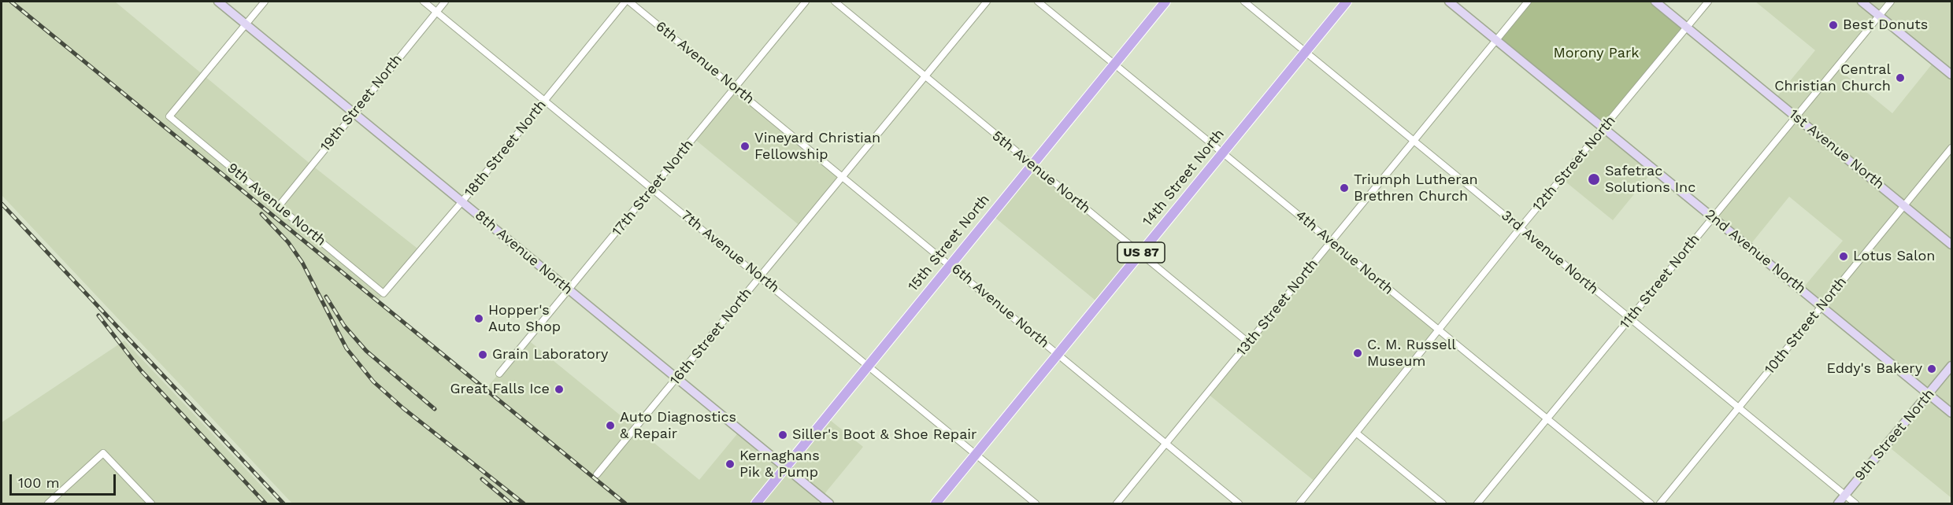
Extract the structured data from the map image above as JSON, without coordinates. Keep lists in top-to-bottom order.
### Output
{
  "streets": {
    "main road": [
      "1st Avenue North",
      "14th Street North",
      "15th Street North",
      "2nd Avenue North",
      "8th Avenue North",
      "US 87",
      "9th Street North"
    ],
    "street": [
      "6th Avenue North",
      "19th Street North",
      "18th Street North",
      "12th Street North",
      "5th Avenue North",
      "17th Street North",
      "9th Avenue North",
      "7th Avenue North",
      "4th Avenue North",
      "3rd Avenue North",
      "11th Street North",
      "13th Street North",
      "10th Street North",
      "16th Street North"
    ]
  },
  "crossings": [
    ["6th Avenue North", "18th Street North"],
    ["6th Avenue North", "14th Street North"],
    ["6th Avenue North", "17th Street North"],
    ["6th Avenue North", "15th Street North"],
    ["6th Avenue North", "13th Street North"],
    ["6th Avenue North", "16th Street North"],
    ["19th Street North", "9th Avenue North"],
    ["19th Street North", "7th Avenue North"],
    ["19th Street North", "8th Avenue North"],
    ["18th Street North", "9th Avenue North"],
    ["18th Street North", "7th Avenue North"],
    ["18th Street North", "8th Avenue North"],
    ["1st Avenue North", "12th Street North"],
    ["1st Avenue North", "11th Street North"],
    ["1st Avenue North", "10th Street North"],
    ["12th Street North", "2nd Avenue North"],
    ["12th Street North", "4th Avenue North"],
    ["12th Street North", "3rd Avenue North"],
    ["5th Avenue North", "14th Street North"],
    ["5th Avenue North", "15th Street North"],
    ["5th Avenue North", "13th Street North"],
    ["5th Avenue North", "16th Street North"],
    ["14th Street North", "7th Avenue North"],
    ["14th Street North", "4th Avenue North"],
    ["14th Street North", "3rd Avenue North"],
    ["17th Street North", "7th Avenue North"],
    ["17th Street North", "8th Avenue North"],
    ["9th Avenue North", "8th Avenue North"],
    ["15th Street North", "7th Avenue North"],
    ["15th Street North", "8th Avenue North"],
    ["15th Street North", "4th Avenue North"],
    ["7th Avenue North", "16th Street North"],
    ["2nd Avenue North", "11th Street North"],
    ["2nd Avenue North", "13th Street North"],
    ["2nd Avenue North", "10th Street North"],
    ["2nd Avenue North", "9th Street North"],
    ["8th Avenue North", "16th Street North"],
    ["4th Avenue North", "11th Street North"],
    ["4th Avenue North", "13th Street North"],
    ["3rd Avenue North", "11th Street North"],
    ["3rd Avenue North", "13th Street North"],
    ["3rd Avenue North", "10th Street North"],
    ["3rd Avenue North", "9th Street North"]
  ],
  "parks": ["Morony Park"],
  "places": [
    "Best Donuts",
    "Central Christian Church",
    "Vineyard Christian Fellowship",
    "Safetrac Solutions Inc",
    "Triumph Lutheran Brethren Church",
    "Lotus Salon",
    "Hopper's Auto Shop",
    "C. M. Russell Museum",
    "Grain Laboratory",
    "Eddy's Bakery",
    "Great Falls Ice",
    "Auto Diagnostics & Repair",
    "Siller's Boot & Shoe Repair",
    "Kernaghans Pik & Pump"
  ],
  "scale_bar": "100 m"
}
